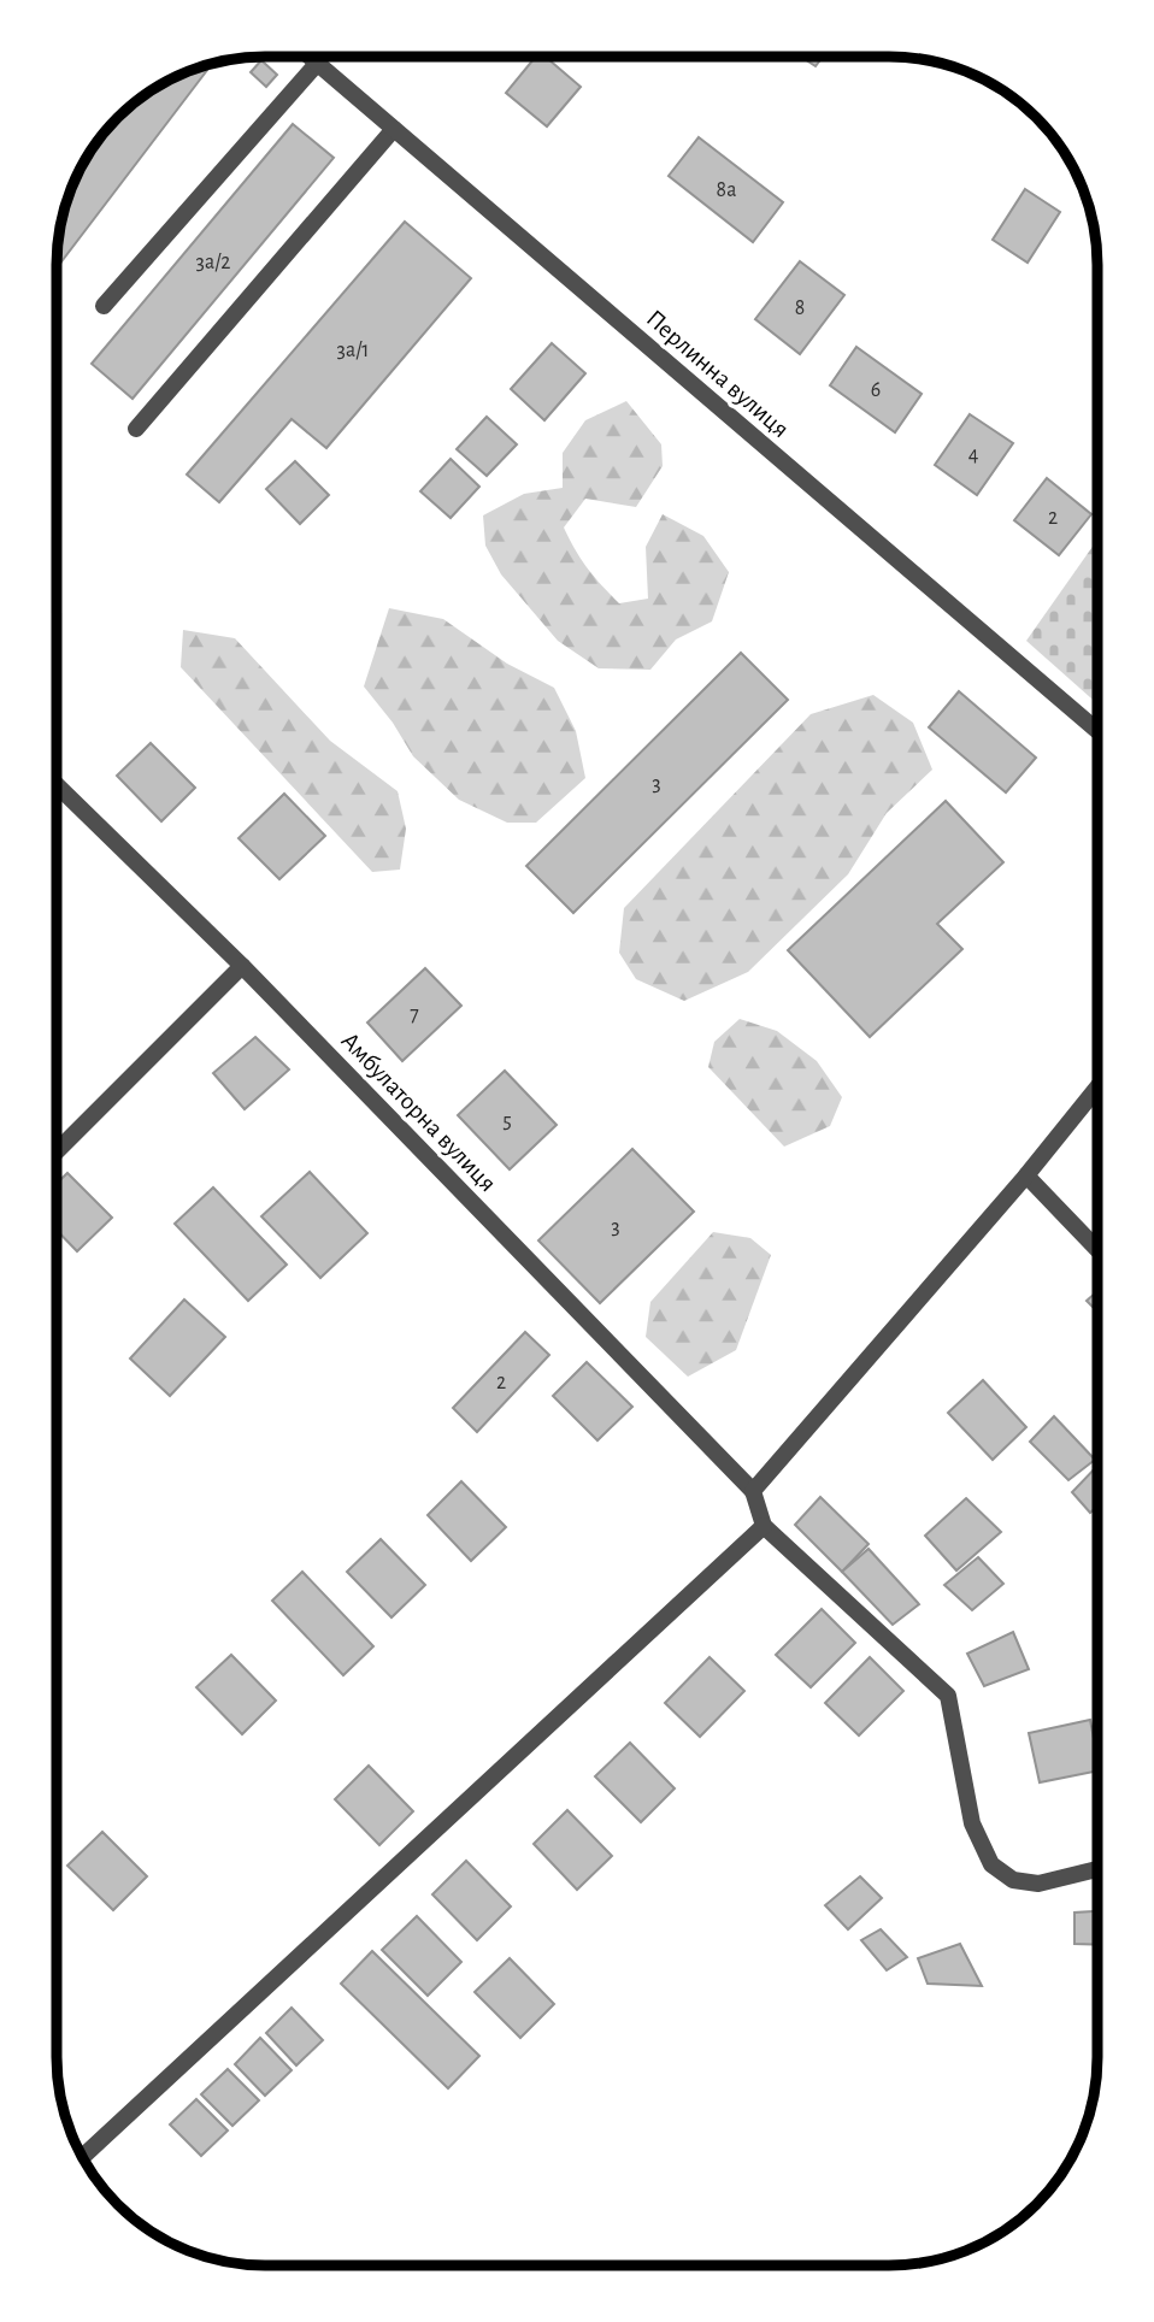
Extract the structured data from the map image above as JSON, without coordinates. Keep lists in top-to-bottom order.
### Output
{
  "streets": {
    "street": ["Перлинна вулиця", "Амбулаторна вулиця"]
  },
  "house_numbers": [
    "8а",
    "3а/2",
    "8",
    "3а/1",
    "6",
    "4",
    "2",
    "3",
    "7",
    "5",
    "3",
    "2"
  ]
}
